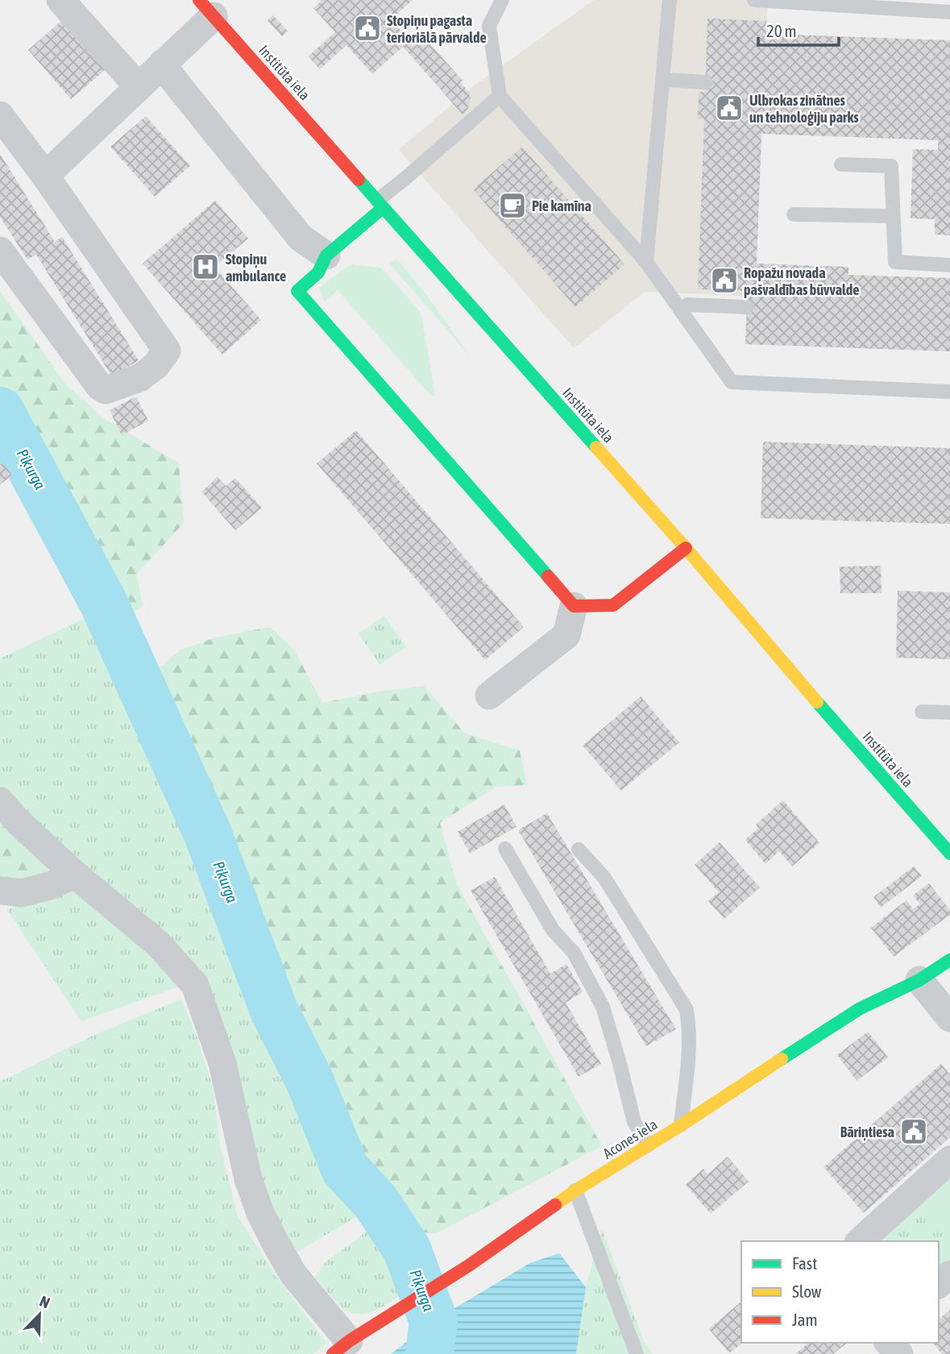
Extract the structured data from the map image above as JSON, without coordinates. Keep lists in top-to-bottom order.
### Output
{
  "streets": {
    "street": ["Institūta iela", "Acones iela"]
  },
  "water": ["Piķurga"],
  "places": {
    "public building": [
      "Stopiņu pagasta terioriālā pārvalde",
      "Ulbrokas zinātnes un tehnoloģiju parks",
      "Ropažu novada pašvaldības būvvalde",
      "Bāriņtiesa"
    ],
    "cafe": ["Pie kamīna"],
    "hospital": ["Stopiņu ambulance"]
  },
  "legend": ["Fast", "Slow", "Jam"],
  "scale_bar": "20 m",
  "north": "top right"
}
